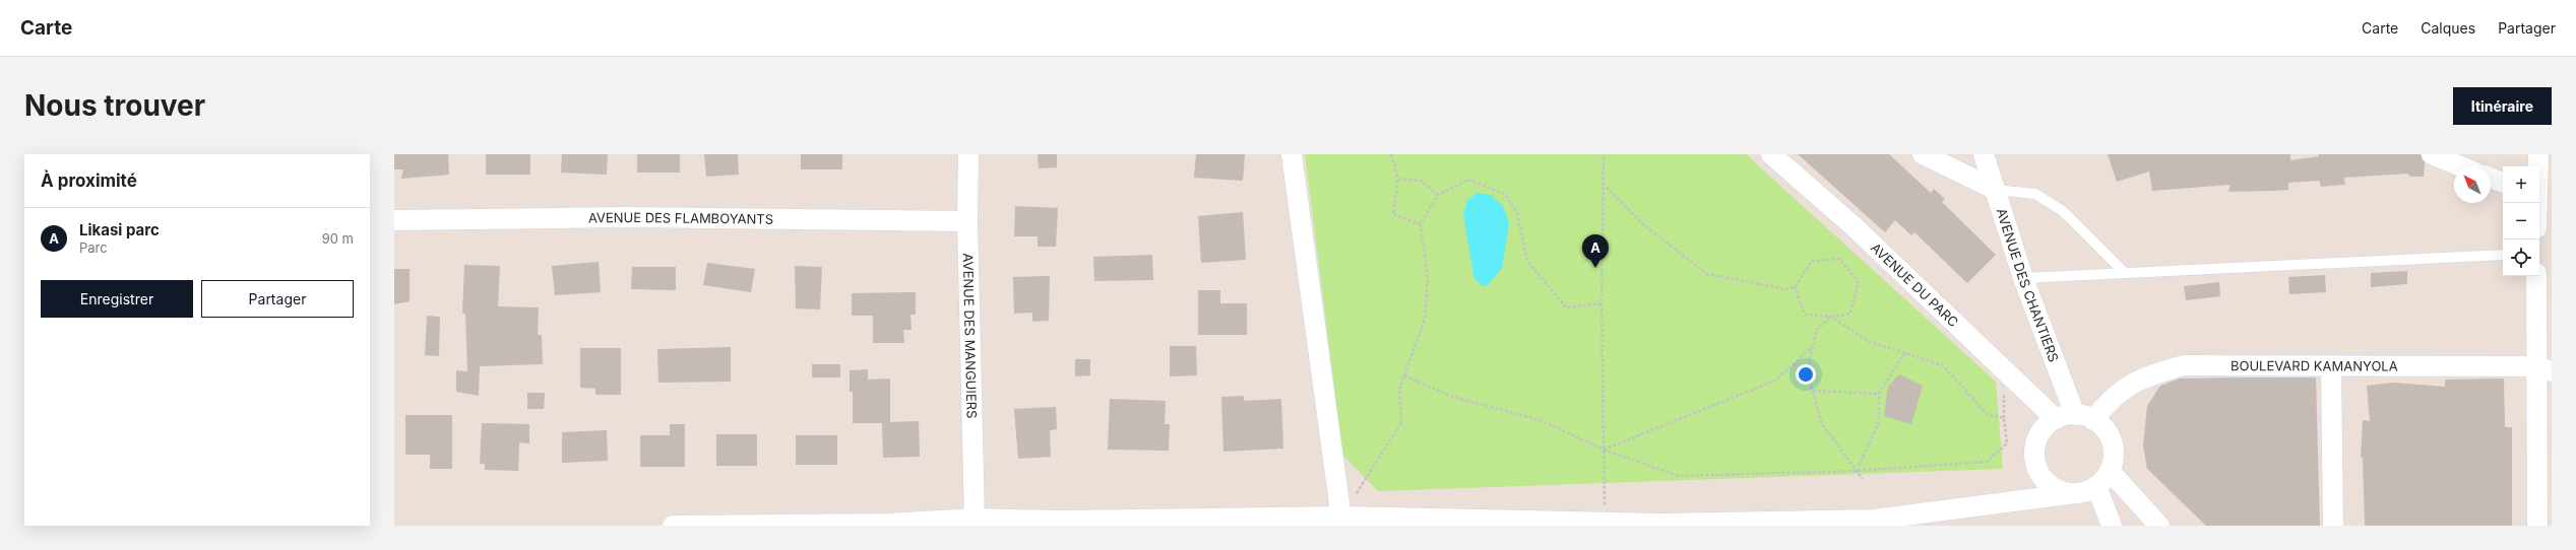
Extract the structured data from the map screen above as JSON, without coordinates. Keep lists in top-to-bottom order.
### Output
{
  "streets": {
    "street": [
      "AVENUE DES FLAMBOYANTS",
      "AVENUE DES CHANTIERS",
      "AVENUE DU PARC",
      "AVENUE DES MANGUIERS",
      "BOULEVARD KAMANYOLA"
    ]
  },
  "crossings": [
    ["AVENUE DES FLAMBOYANTS", "AVENUE DES MANGUIERS"],
    ["AVENUE DES CHANTIERS", "AVENUE DU PARC"],
    ["AVENUE DES CHANTIERS", "BOULEVARD KAMANYOLA"],
    ["AVENUE DU PARC", "BOULEVARD KAMANYOLA"]
  ],
  "north": "top left",
  "page": {
    "header": "Carte",
    "nav": ["Carte", "Calques", "Partager"],
    "buttons": [
      "Itinéraire",
      ["Enregistrer", "Partager"]
    ],
    "title": "Nous trouver",
    "heading": "À proximité",
    "map_buttons": ["+", "−"],
    "list": [
      {
        "mark": "A",
        "name": "Likasi parc",
        "note": "Parc",
        "value": "90 m"
      }
    ],
    "pins": "A"
  }
}
